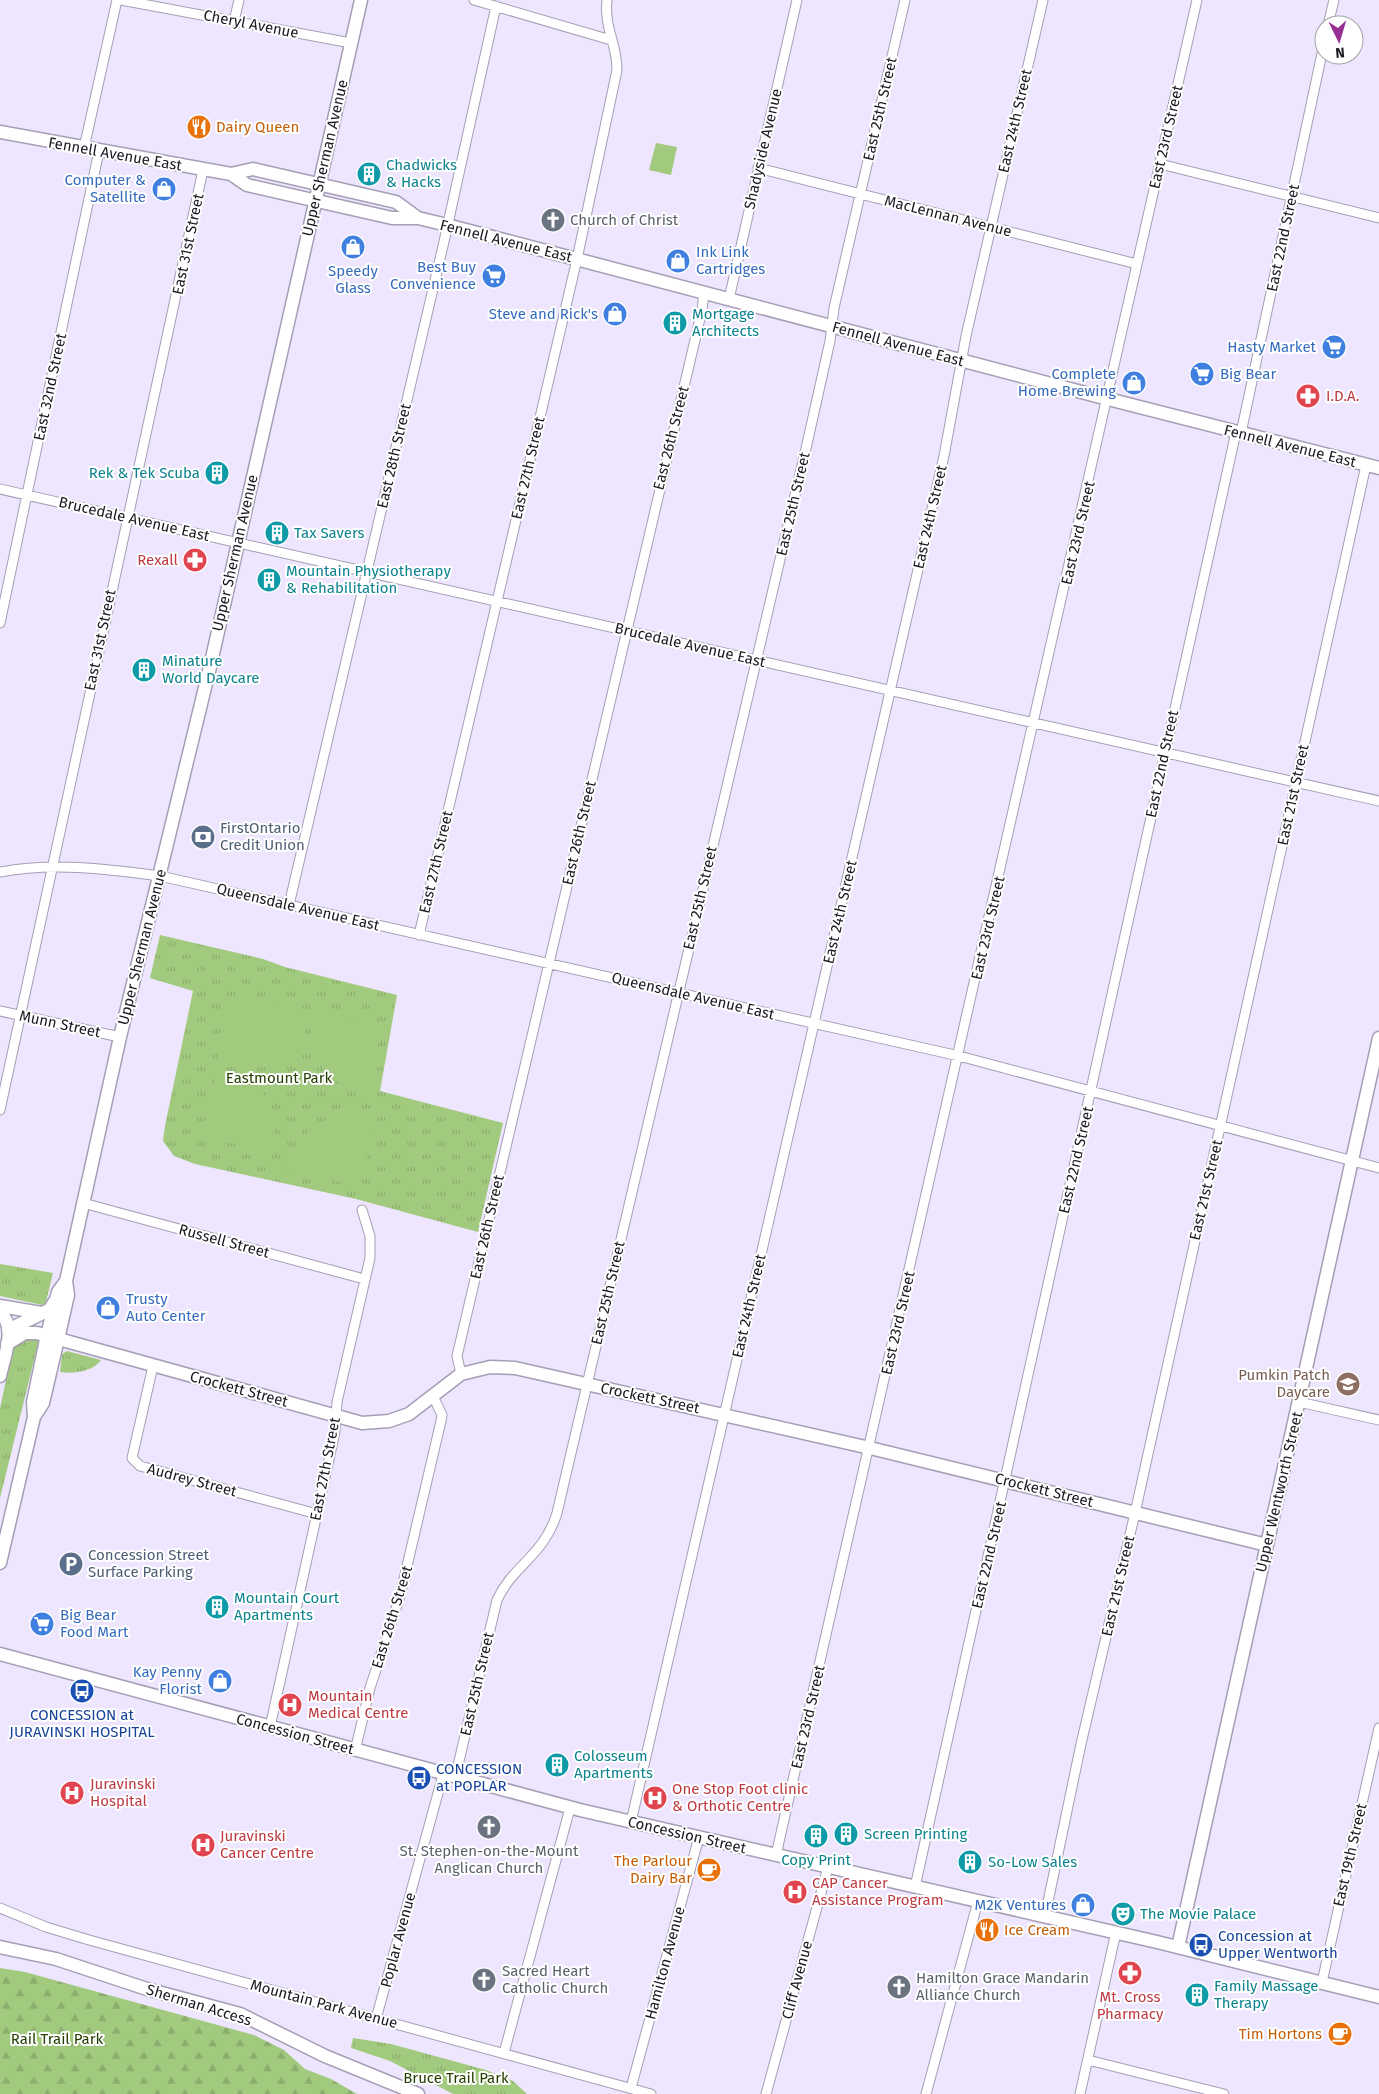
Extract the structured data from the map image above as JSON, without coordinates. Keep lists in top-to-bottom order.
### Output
{
  "streets": {
    "main road": [
      "Fennell Avenue East",
      "Upper Sherman Avenue",
      "Crockett Street",
      "Upper Wentworth Street",
      "Concession Street",
      "Sherman Access"
    ],
    "street": [
      "Cheryl Avenue",
      "East 25th Street",
      "East 24th Street",
      "East 23rd Street",
      "Shadyside Avenue",
      "MacLennan Avenue",
      "East 22nd Street",
      "East 31st Street",
      "East 32nd Street",
      "East 26th Street",
      "East 28th Street",
      "East 27th Street",
      "Brucedale Avenue East",
      "East 21st Street",
      "Queensdale Avenue East",
      "Munn Street",
      "Russell Street",
      "Audrey Street",
      "East 19th Street",
      "Poplar Avenue",
      "Hamilton Avenue",
      "Cliff Avenue",
      "Mountain Park Avenue"
    ]
  },
  "crossings": [
    ["Cheryl Avenue", "Upper Sherman Avenue"],
    ["East 25th Street", "Fennell Avenue East"],
    ["East 25th Street", "MacLennan Avenue"],
    ["East 25th Street", "Brucedale Avenue East"],
    ["East 25th Street", "Queensdale Avenue East"],
    ["East 25th Street", "Crockett Street"],
    ["East 25th Street", "Concession Street"],
    ["East 24th Street", "Fennell Avenue East"],
    ["East 24th Street", "MacLennan Avenue"],
    ["East 24th Street", "Brucedale Avenue East"],
    ["East 24th Street", "Queensdale Avenue East"],
    ["East 24th Street", "Crockett Street"],
    ["East 24th Street", "Concession Street"],
    ["East 23rd Street", "Fennell Avenue East"],
    ["East 23rd Street", "MacLennan Avenue"],
    ["East 23rd Street", "Brucedale Avenue East"],
    ["East 23rd Street", "Queensdale Avenue East"],
    ["East 23rd Street", "Crockett Street"],
    ["East 23rd Street", "Concession Street"],
    ["Shadyside Avenue", "Fennell Avenue East"],
    ["Shadyside Avenue", "MacLennan Avenue"],
    ["Fennell Avenue East", "Upper Sherman Avenue"],
    ["Fennell Avenue East", "East 22nd Street"],
    ["Fennell Avenue East", "East 31st Street"],
    ["Fennell Avenue East", "East 32nd Street"],
    ["Fennell Avenue East", "East 26th Street"],
    ["Fennell Avenue East", "East 28th Street"],
    ["Fennell Avenue East", "East 27th Street"],
    ["Fennell Avenue East", "East 21st Street"],
    ["Upper Sherman Avenue", "Brucedale Avenue East"],
    ["Upper Sherman Avenue", "Queensdale Avenue East"],
    ["Upper Sherman Avenue", "Munn Street"],
    ["Upper Sherman Avenue", "Russell Street"],
    ["Upper Sherman Avenue", "Crockett Street"],
    ["East 22nd Street", "Brucedale Avenue East"],
    ["East 22nd Street", "Queensdale Avenue East"],
    ["East 22nd Street", "Crockett Street"],
    ["East 22nd Street", "Concession Street"],
    ["East 31st Street", "Brucedale Avenue East"],
    ["East 31st Street", "Queensdale Avenue East"],
    ["East 31st Street", "Munn Street"],
    ["East 32nd Street", "Brucedale Avenue East"],
    ["East 26th Street", "Brucedale Avenue East"],
    ["East 26th Street", "Queensdale Avenue East"],
    ["East 26th Street", "Crockett Street"],
    ["East 26th Street", "Concession Street"],
    ["East 28th Street", "Brucedale Avenue East"],
    ["East 28th Street", "Queensdale Avenue East"],
    ["East 27th Street", "Brucedale Avenue East"],
    ["East 27th Street", "Queensdale Avenue East"],
    ["East 27th Street", "Russell Street"],
    ["East 27th Street", "Crockett Street"],
    ["East 27th Street", "Audrey Street"],
    ["East 27th Street", "Concession Street"],
    ["Brucedale Avenue East", "East 21st Street"],
    ["East 21st Street", "Queensdale Avenue East"],
    ["East 21st Street", "Crockett Street"],
    ["East 21st Street", "Concession Street"],
    ["Queensdale Avenue East", "Upper Wentworth Street"],
    ["Crockett Street", "Audrey Street"],
    ["Crockett Street", "Upper Wentworth Street"],
    ["Upper Wentworth Street", "Concession Street"],
    ["Concession Street", "East 19th Street"],
    ["Concession Street", "Poplar Avenue"],
    ["Concession Street", "Hamilton Avenue"],
    ["Concession Street", "Cliff Avenue"],
    ["Poplar Avenue", "Mountain Park Avenue"],
    ["Hamilton Avenue", "Mountain Park Avenue"]
  ],
  "parks": ["Eastmount Park", "Rail Trail Park", "Bruce Trail Park"],
  "places": {
    "restaurant": ["Dairy Queen", "Ice Cream"],
    "building": [
      "Chadwicks & Hacks",
      "Mortgage Architects",
      "Rek & Tek Scuba",
      "Tax Savers",
      "Mountain Physiotherapy & Rehabilitation",
      "Minature World Daycare",
      "Mountain Court Apartments",
      "Colosseum Apartments",
      "Screen Printing",
      "Copy Print",
      "So-Low Sales",
      "Family Massage Therapy"
    ],
    "shop": [
      "Computer & Satellite",
      "Speedy Glass",
      "Ink Link Cartridges",
      "Steve and Rick's",
      "Complete Home Brewing",
      "Trusty Auto Center",
      "Kay Penny Florist",
      "M2K Ventures"
    ],
    "church": [
      "Church of Christ",
      "St. Stephen-on-the-Mount Anglican Church",
      "Sacred Heart Catholic Church",
      "Hamilton Grace Mandarin Alliance Church"
    ],
    "supermarket": [
      "Best Buy Convenience",
      "Hasty Market",
      "Big Bear",
      "Big Bear Food Mart"
    ],
    "pharmacy": ["I.D.A.", "Rexall", "Mt. Cross Pharmacy"],
    "bank": ["FirstOntario Credit Union"],
    "school or university": ["Pumkin Patch Daycare"],
    "parking": ["Concession Street Surface Parking"],
    "bus stop": ["CONCESSION at JURAVINSKI HOSPITAL", "CONCESSION at POPLAR", "Concession at Upper Wentworth"],
    "hospital": [
      "Mountain Medical Centre",
      "Juravinski Hospital",
      "One Stop Foot clinic & Orthotic Centre",
      "Juravinski Cancer Centre",
      "CAP Cancer Assistance Program"
    ],
    "cafe": ["The Parlour Dairy Bar", "Tim Hortons"],
    "theatre": ["The Movie Palace"]
  },
  "north": "bottom"
}
